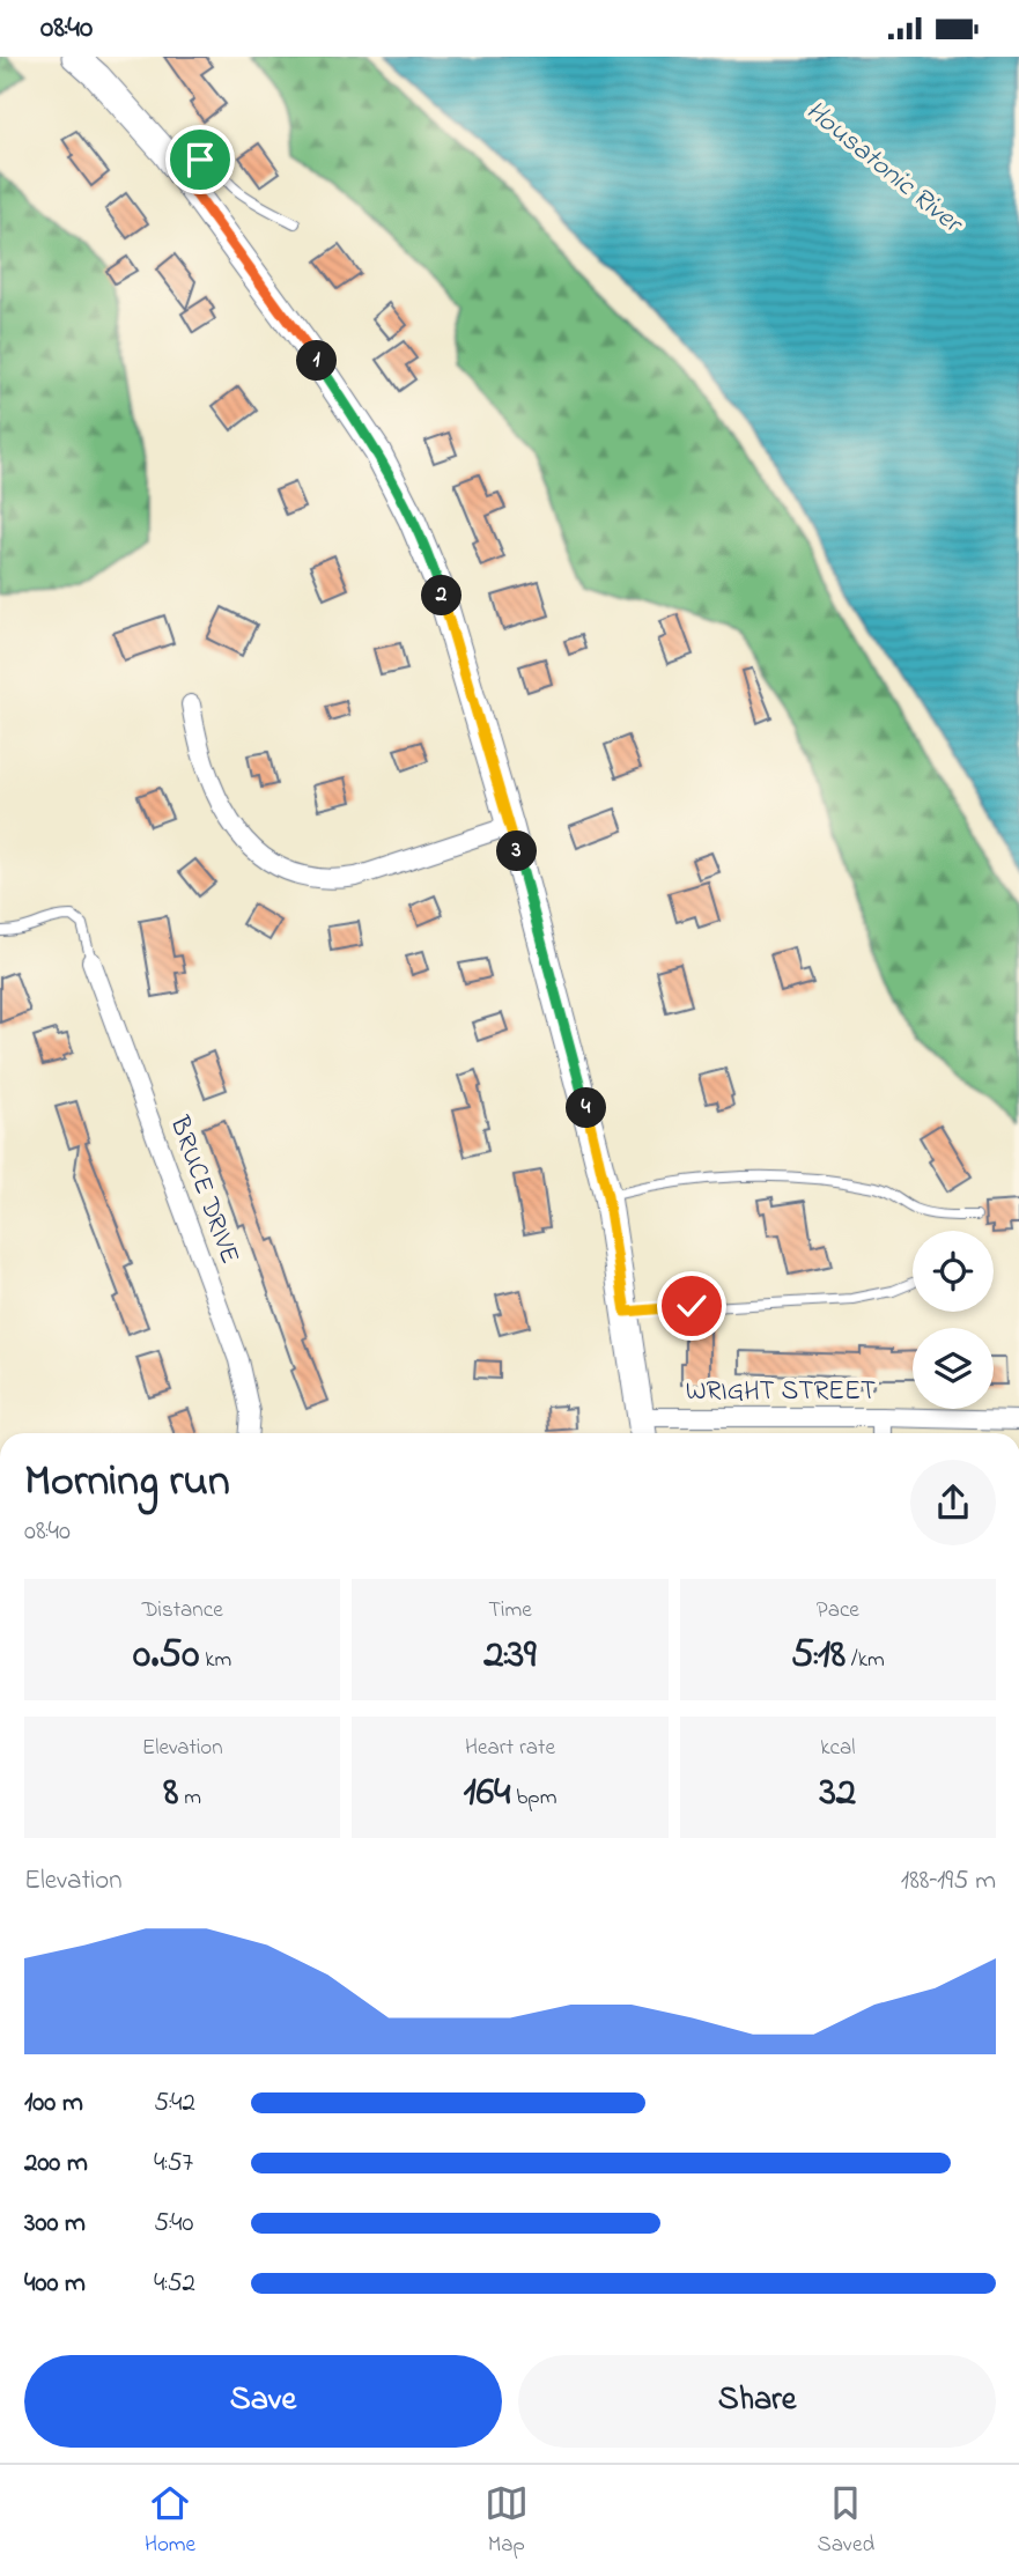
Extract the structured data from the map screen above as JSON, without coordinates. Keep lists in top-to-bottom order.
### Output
{
  "streets": {
    "street": ["BRUCE DRIVE", "WRIGHT STREET"]
  },
  "water": ["Housatonic River"],
  "page": {
    "status": "08:40",
    "pins": [
      "1",
      "2",
      "3",
      "4"
    ],
    "heading": ["Morning run", "08:40"],
    "stats": [
      ["Distance", "0.50 km"],
      ["Time", "2:39"],
      ["Pace", "5:18 /km"],
      ["Elevation", "8 m"],
      ["Heart rate", "164 bpm"],
      ["kcal", "32"]
    ],
    "chart": ["Elevation", "188–195 m"],
    "list": [
      {
        "name": "100 m",
        "note": "5:42"
      },
      {
        "name": "200 m",
        "note": "4:57"
      },
      {
        "name": "300 m",
        "note": "5:40"
      },
      {
        "name": "400 m",
        "note": "4:52"
      }
    ],
    "buttons": ["Save", "Share"],
    "tabs": ["Home", "Map", "Saved"]
  }
}
